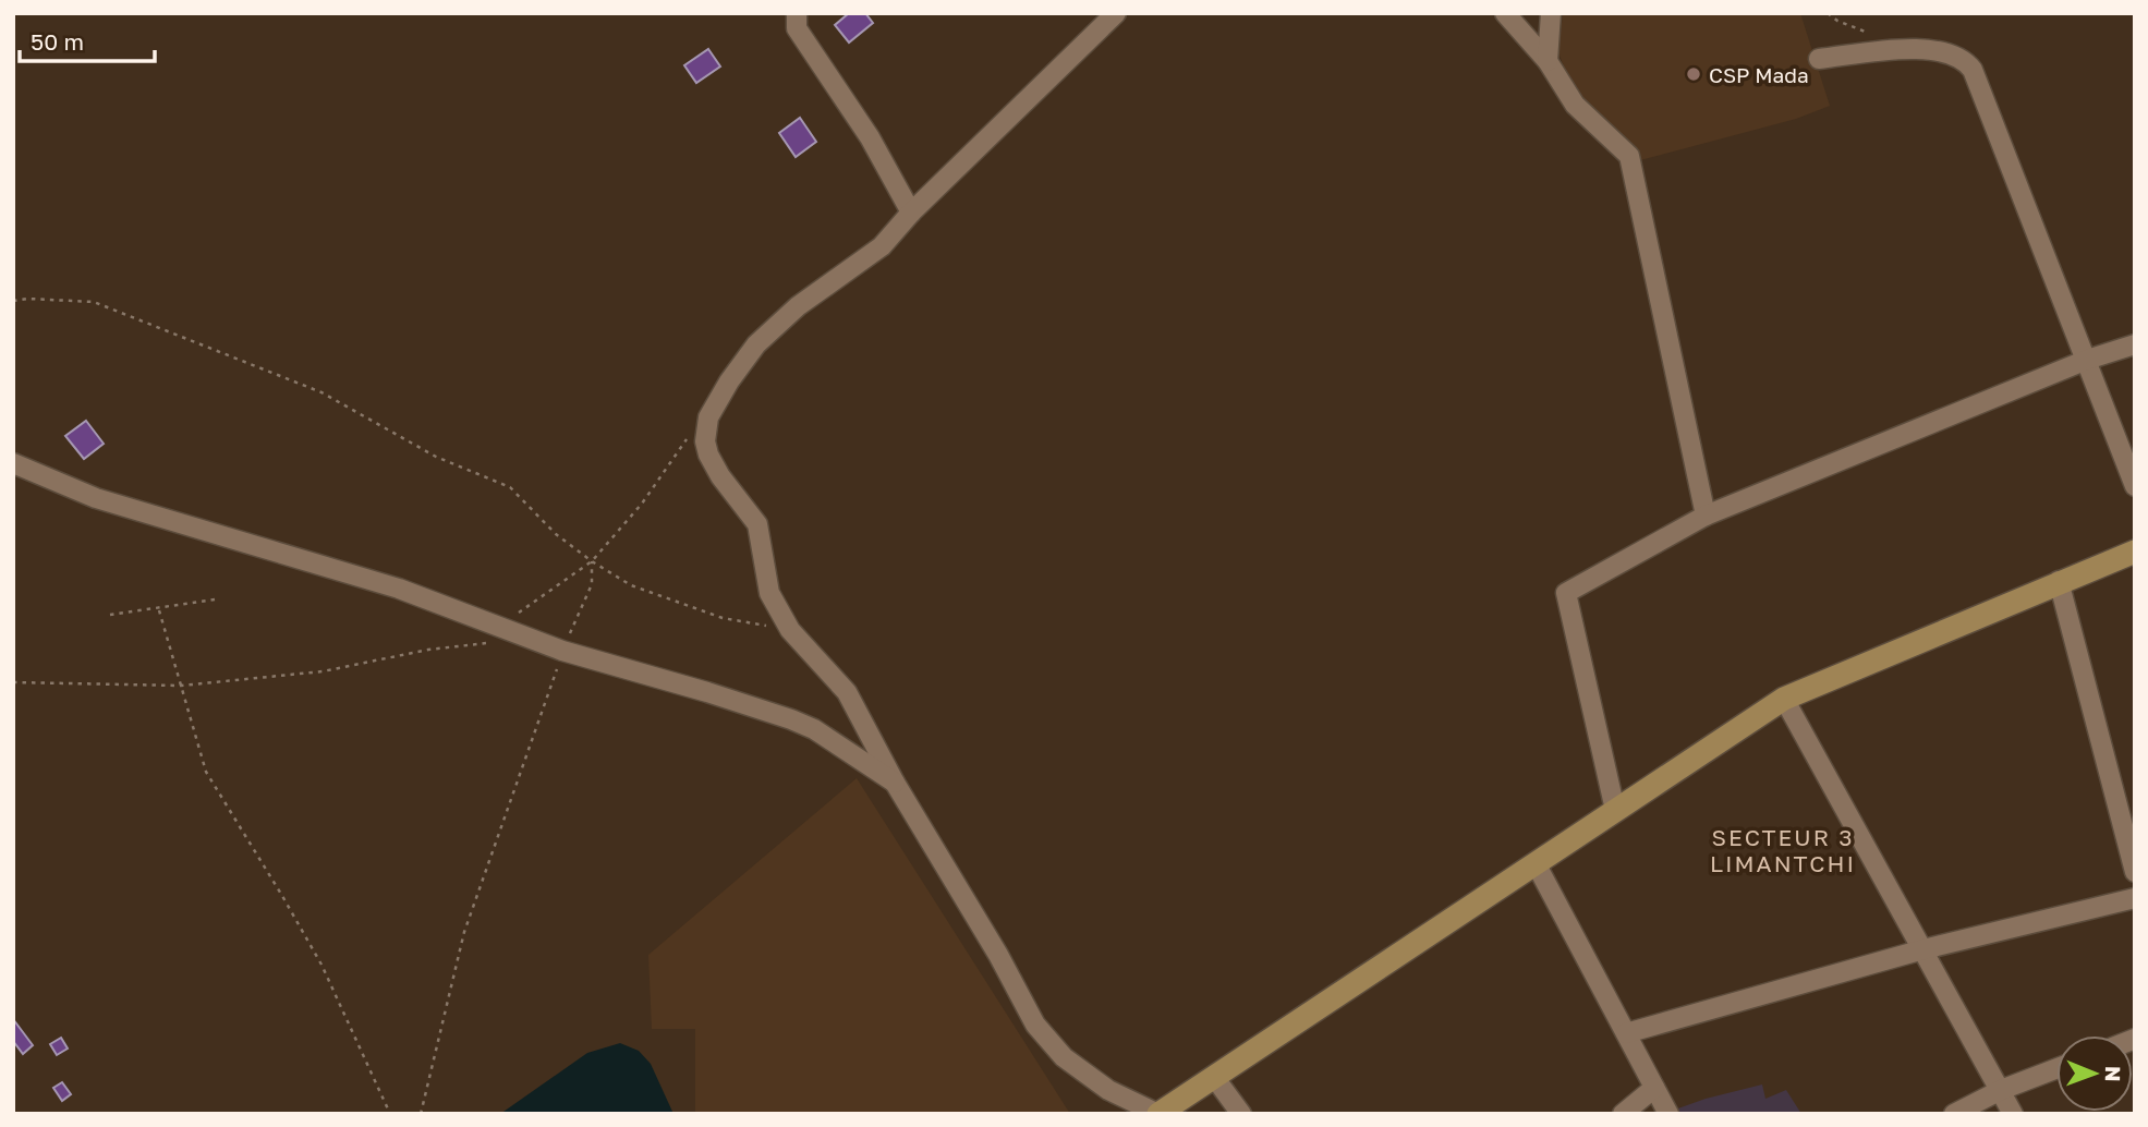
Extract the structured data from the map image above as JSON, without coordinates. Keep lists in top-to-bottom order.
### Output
{
  "districts": ["SECTEUR 3 LIMANTCHI"],
  "places": ["CSP Mada"],
  "scale_bar": "50 m",
  "north": "right"
}
